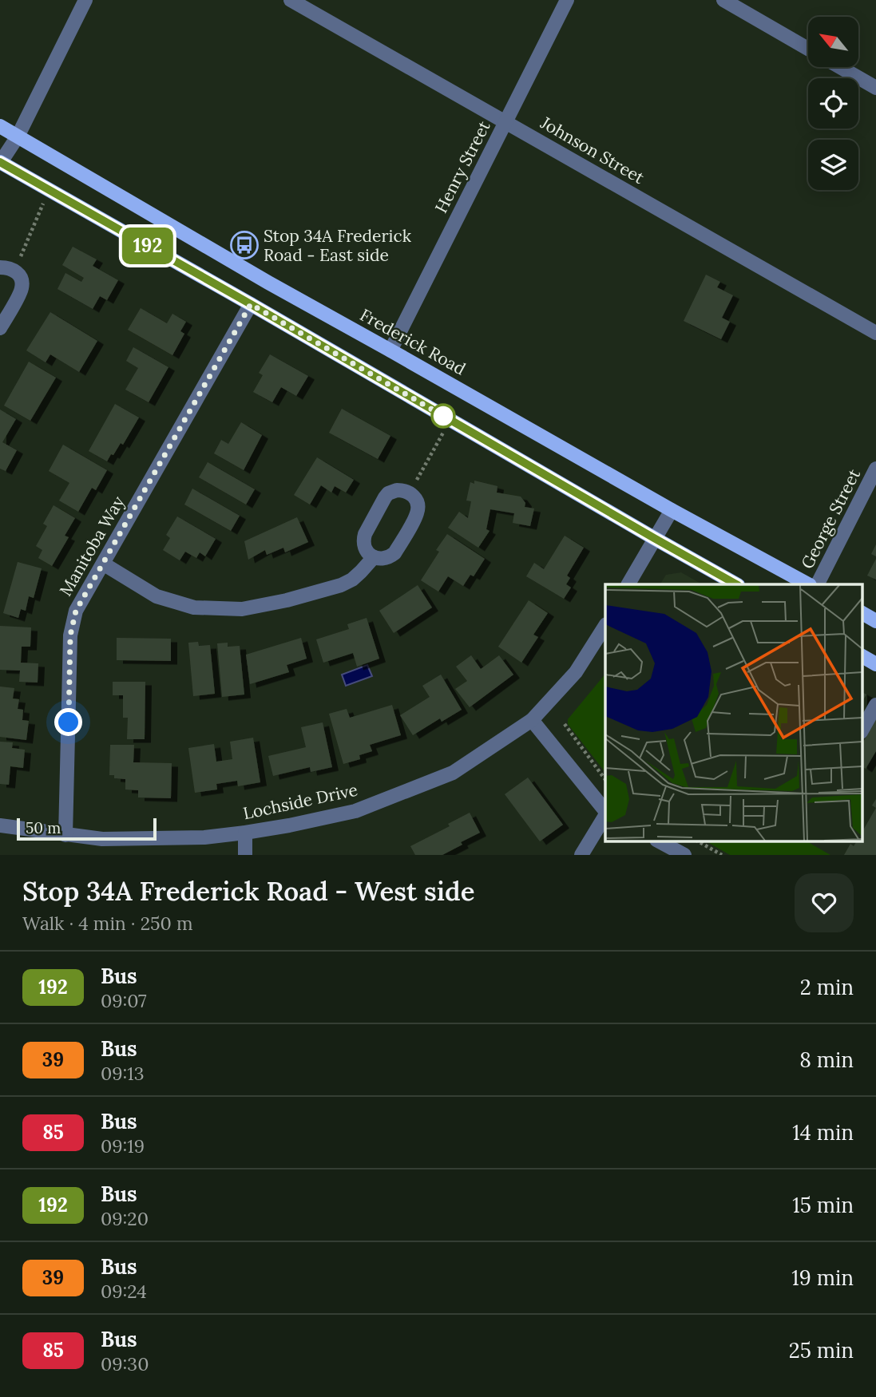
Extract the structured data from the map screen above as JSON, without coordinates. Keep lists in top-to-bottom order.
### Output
{
  "streets": {
    "main road": ["Frederick Road"],
    "street": [
      "Johnson Street",
      "Henry Street",
      "George Street",
      "Manitoba Way",
      "Lochside Drive"
    ]
  },
  "crossings": [
    ["Johnson Street", "Henry Street"],
    ["Henry Street", "Frederick Road"],
    ["Manitoba Way", "Lochside Drive"]
  ],
  "places": {
    "bus stop": ["Stop 34A Frederick Road - East side"]
  },
  "lines": ["bus line 192"],
  "scale_bar": "50 m",
  "north": "top left",
  "page": {
    "on_map": "192",
    "scale": "50 m",
    "heading": ["Stop 34A Frederick Road - West side", "Walk · 4 min · 250 m"],
    "list": [
      {
        "mark": "192",
        "name": "Bus",
        "note": "09:07",
        "value": "2 min"
      },
      {
        "mark": "39",
        "name": "Bus",
        "note": "09:13",
        "value": "8 min"
      },
      {
        "mark": "85",
        "name": "Bus",
        "note": "09:19",
        "value": "14 min"
      },
      {
        "mark": "192",
        "name": "Bus",
        "note": "09:20",
        "value": "15 min"
      },
      {
        "mark": "39",
        "name": "Bus",
        "note": "09:24",
        "value": "19 min"
      },
      {
        "mark": "85",
        "name": "Bus",
        "note": "09:30",
        "value": "25 min"
      }
    ]
  }
}
